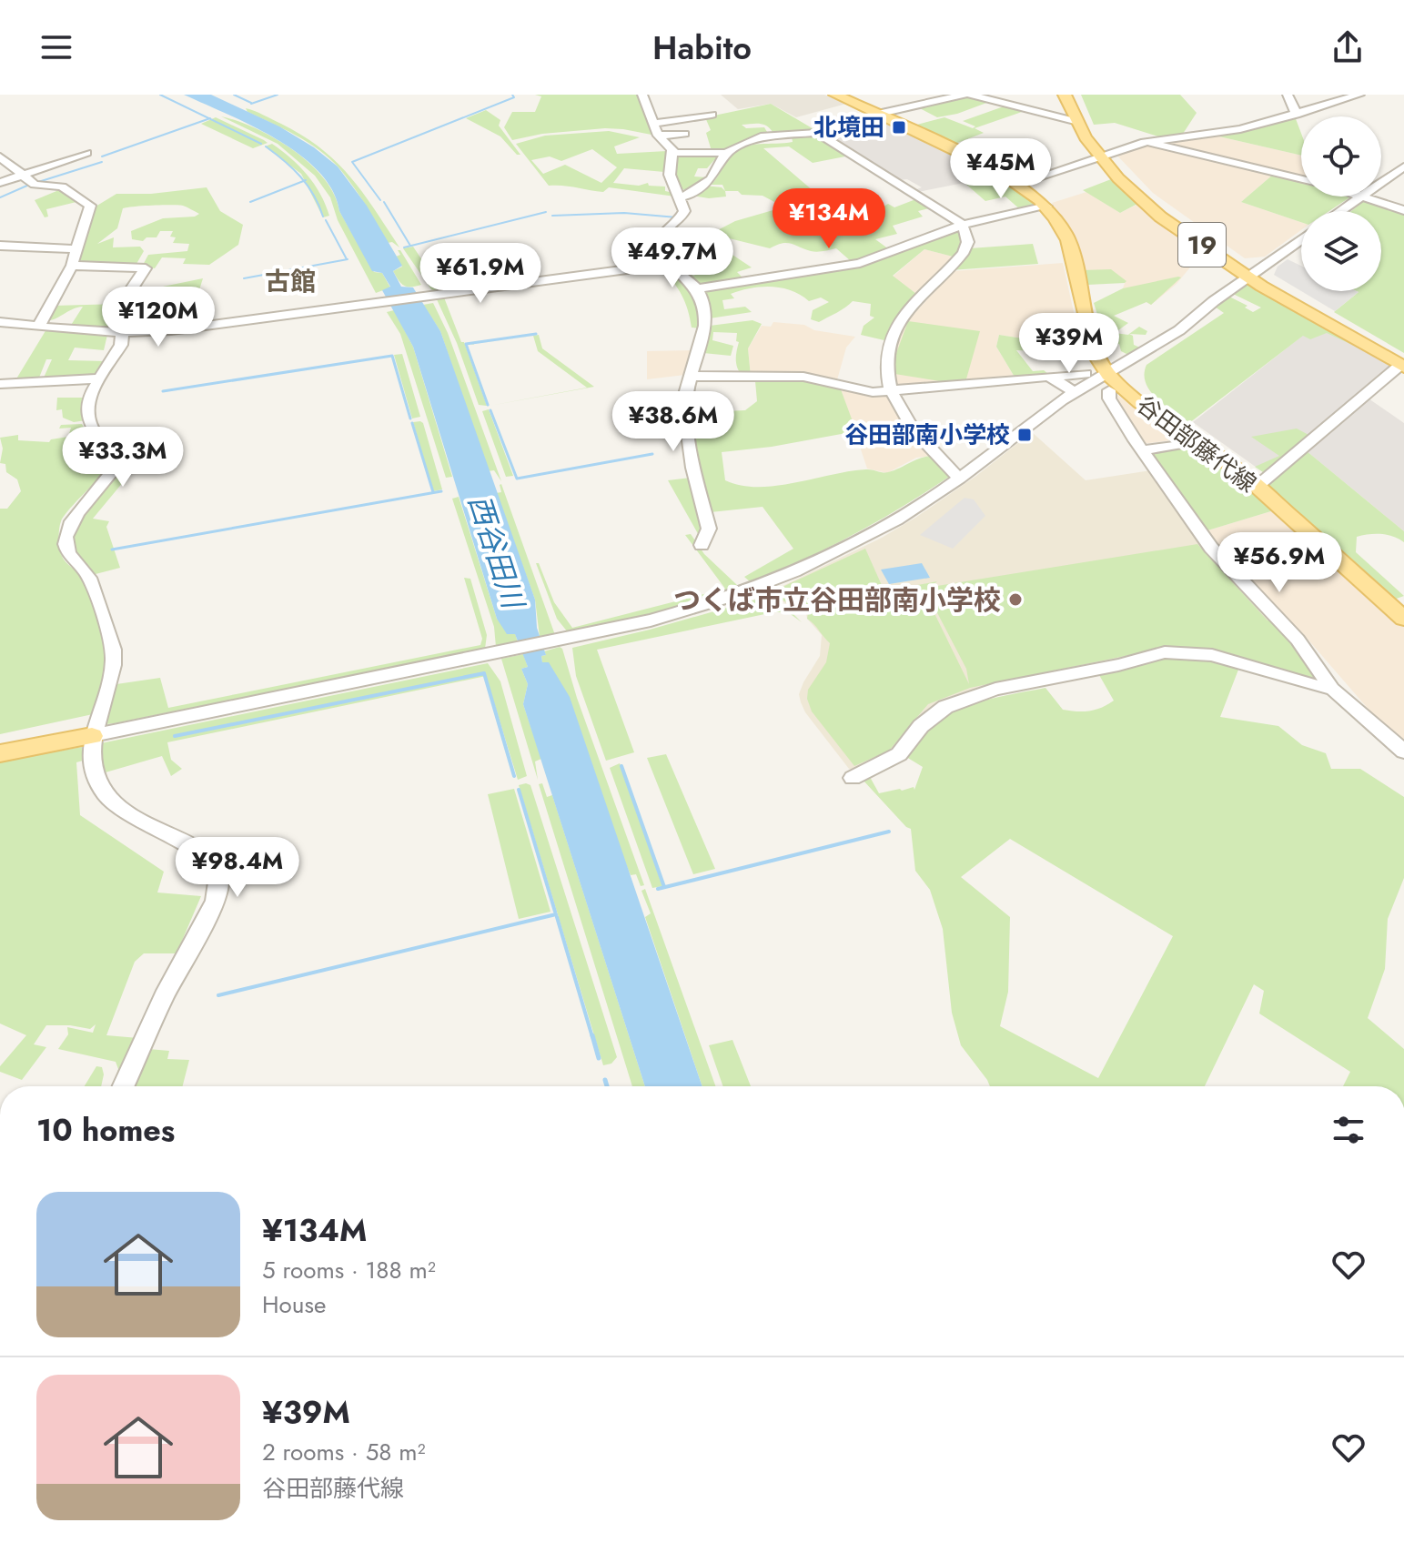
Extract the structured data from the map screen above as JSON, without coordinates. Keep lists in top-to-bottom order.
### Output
{
  "streets": {
    "main road": ["19", "谷田部藤代線"]
  },
  "districts": ["古館"],
  "water": ["西谷田川"],
  "places": {
    "transit": ["北境田", "谷田部南小学校"],
    "other": ["つくば市立谷田部南小学校"]
  },
  "page": {
    "header": "Habito",
    "price": [
      "¥45M",
      "¥134M",
      "¥49.7M",
      "¥61.9M",
      "¥120M",
      "¥39M",
      "¥38.6M",
      "¥33.3M",
      "¥56.9M",
      "¥98.4M"
    ],
    "heading": "10 homes",
    "list": [
      {
        "name": "¥134M",
        "note": "5 rooms · 188 m² · House"
      },
      {
        "name": "¥39M",
        "note": "2 rooms · 58 m² · 谷田部藤代線"
      }
    ]
  }
}
